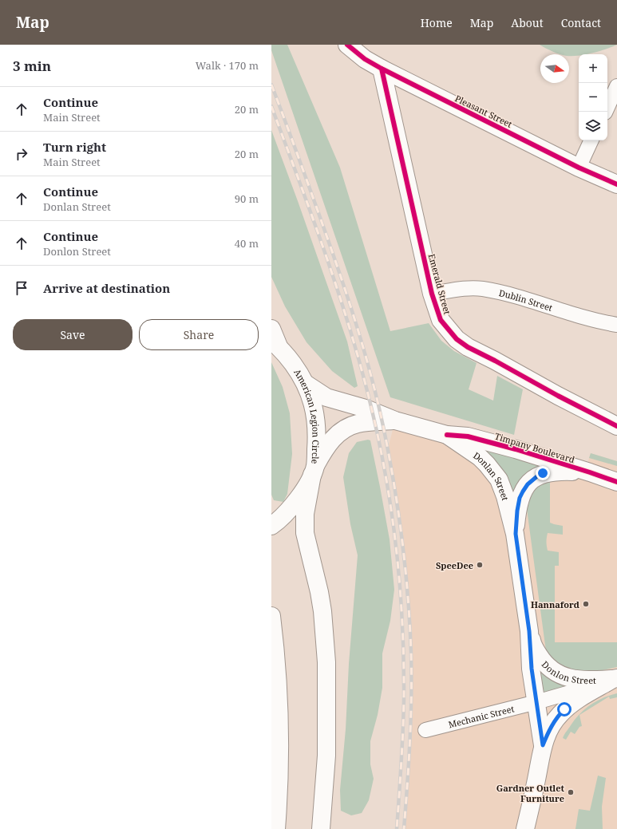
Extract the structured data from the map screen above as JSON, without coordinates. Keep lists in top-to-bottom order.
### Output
{
  "streets": {
    "main road": [
      "Pleasant Street",
      "Emerald Street",
      "American Legion Circle",
      "Timpany Boulevard",
      "Donlan Street",
      "Donlon Street"
    ],
    "street": ["Dublin Street", "Mechanic Street"]
  },
  "crossings": [
    ["Pleasant Street", "Emerald Street"],
    ["Emerald Street", "Dublin Street"],
    ["American Legion Circle", "Timpany Boulevard"],
    ["Timpany Boulevard", "Donlan Street"],
    ["Donlan Street", "Donlon Street"],
    ["Donlan Street", "Mechanic Street"],
    ["Donlon Street", "Mechanic Street"]
  ],
  "places": ["SpeeDee", "Hannaford", "Gardner Outlet Furniture"],
  "north": "right",
  "page": {
    "header": "Map",
    "nav": [
      "Home",
      "Map",
      "About",
      "Contact"
    ],
    "heading": ["3 min", "Walk · 170 m"],
    "map_buttons": ["+", "−"],
    "list": [
      ["Continue", "Main Street", "20 m"],
      ["Turn right", "Main Street", "20 m"],
      ["Continue", "Donlan Street", "90 m"],
      ["Continue", "Donlon Street", "40 m"],
      "Arrive at destination"
    ],
    "buttons": ["Save", "Share"]
  }
}
